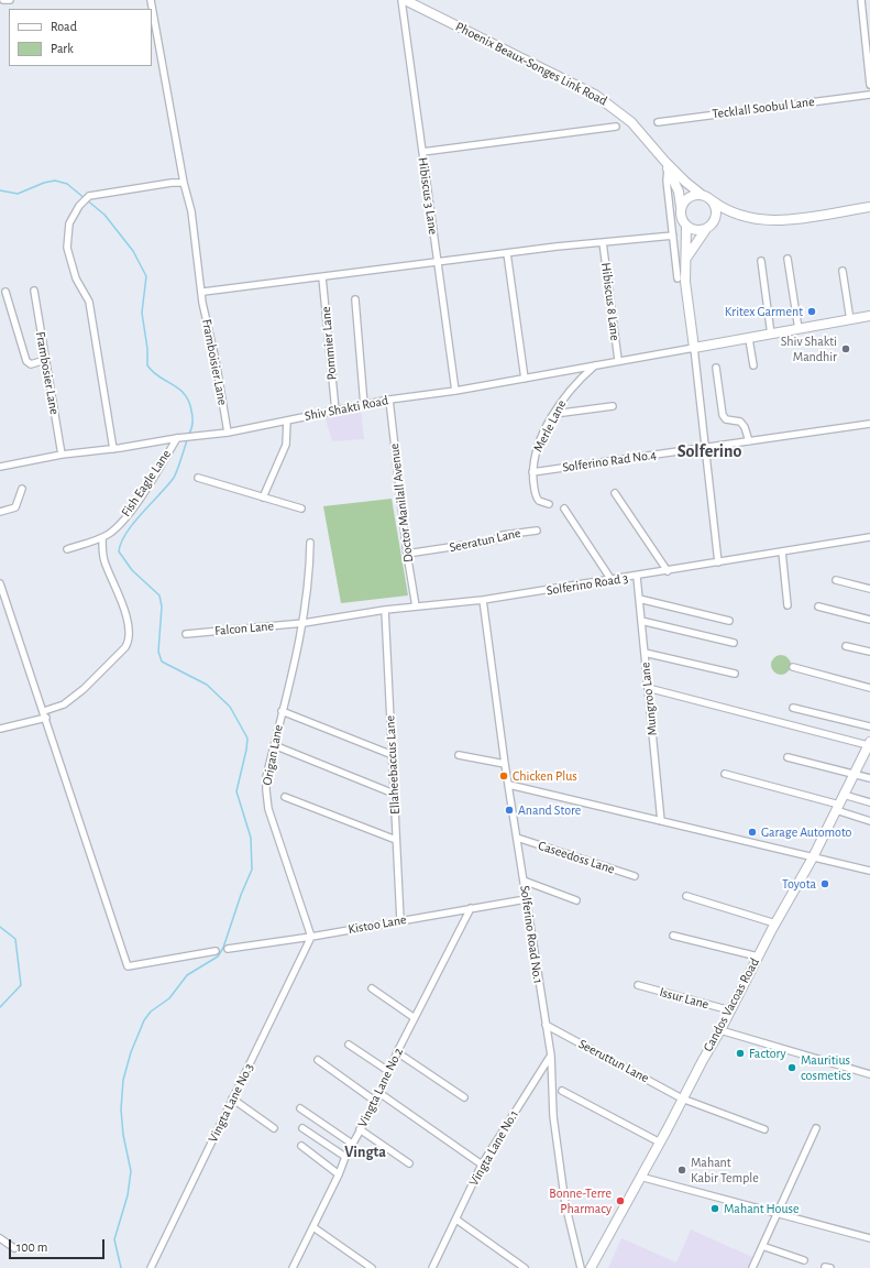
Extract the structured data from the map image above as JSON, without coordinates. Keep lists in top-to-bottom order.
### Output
{
  "streets": {
    "main road": ["Phoenix Beaux-Songes Link Road", "Candos Vacoas Road"],
    "street": [
      "Tecklall Soobul Lane",
      "Hibiscus 3 Lane",
      "Hibiscus 8 Lane",
      "Pommier Lane",
      "Framboisier Lane",
      "Frambosier Lane",
      "Shiv Shakti Road",
      "Merle Lane",
      "Solferino Rad No.4",
      "Fish Eagle Lane",
      "Doctor Manilall Avenue",
      "Seeratun Lane",
      "Solferino Road 3",
      "Falcon Lane",
      "Mungroo Lane",
      "Origan Lane",
      "Ellaheebaccus Lane",
      "Caseedoss Lane",
      "Kistoo Lane",
      "Solferino Road No.1",
      "Issur Lane",
      "Seeruttun Lane",
      "Vingta Lane No.2",
      "Vingta Lane No.3",
      "Vingta Lane No.1"
    ]
  },
  "crossings": [
    ["Phoenix Beaux-Songes Link Road", "Hibiscus 3 Lane"],
    ["Hibiscus 3 Lane", "Shiv Shakti Road"],
    ["Hibiscus 8 Lane", "Shiv Shakti Road"],
    ["Pommier Lane", "Shiv Shakti Road"],
    ["Framboisier Lane", "Shiv Shakti Road"],
    ["Frambosier Lane", "Shiv Shakti Road"],
    ["Shiv Shakti Road", "Merle Lane"],
    ["Shiv Shakti Road", "Fish Eagle Lane"],
    ["Shiv Shakti Road", "Doctor Manilall Avenue"],
    ["Merle Lane", "Solferino Rad No.4"],
    ["Doctor Manilall Avenue", "Seeratun Lane"],
    ["Doctor Manilall Avenue", "Solferino Road 3"],
    ["Solferino Road 3", "Falcon Lane"],
    ["Solferino Road 3", "Mungroo Lane"],
    ["Solferino Road 3", "Origan Lane"],
    ["Solferino Road 3", "Ellaheebaccus Lane"],
    ["Solferino Road 3", "Solferino Road No.1"],
    ["Falcon Lane", "Origan Lane"],
    ["Origan Lane", "Kistoo Lane"],
    ["Origan Lane", "Vingta Lane No.3"],
    ["Ellaheebaccus Lane", "Kistoo Lane"],
    ["Caseedoss Lane", "Solferino Road No.1"],
    ["Kistoo Lane", "Solferino Road No.1"],
    ["Kistoo Lane", "Vingta Lane No.2"],
    ["Kistoo Lane", "Vingta Lane No.3"],
    ["Solferino Road No.1", "Seeruttun Lane"],
    ["Solferino Road No.1", "Vingta Lane No.1"],
    ["Issur Lane", "Candos Vacoas Road"],
    ["Candos Vacoas Road", "Seeruttun Lane"]
  ],
  "districts": ["Solferino", "Vingta"],
  "places": [
    "Kritex Garment",
    "Shiv Shakti Mandhir",
    "Chicken Plus",
    "Anand Store",
    "Garage Automoto",
    "Toyota",
    "Factory",
    "Mauritius cosmetics",
    "Mahant Kabir Temple",
    "Bonne-Terre Pharmacy",
    "Mahant House"
  ],
  "legend": ["Road", "Park"],
  "scale_bar": "100 m"
}
